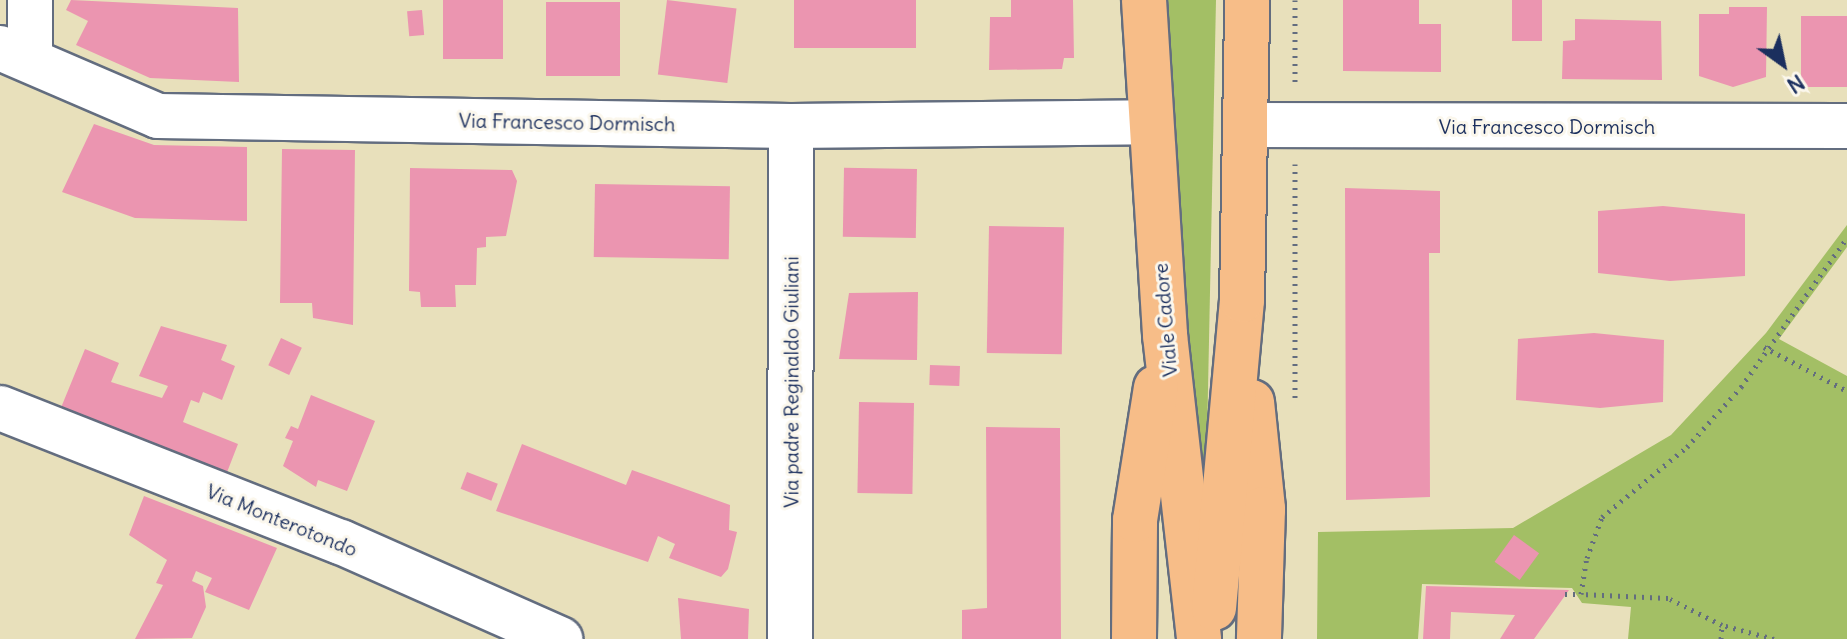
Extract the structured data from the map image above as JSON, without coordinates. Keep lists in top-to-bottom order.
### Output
{
  "streets": {
    "main road": ["Viale Cadore"],
    "street": ["Via Francesco Dormisch", "Via padre Reginaldo Giuliani", "Via Monterotondo"]
  },
  "crossings": [
    ["Via Francesco Dormisch", "Viale Cadore"],
    ["Via Francesco Dormisch", "Via padre Reginaldo Giuliani"]
  ],
  "north": "bottom right"
}
